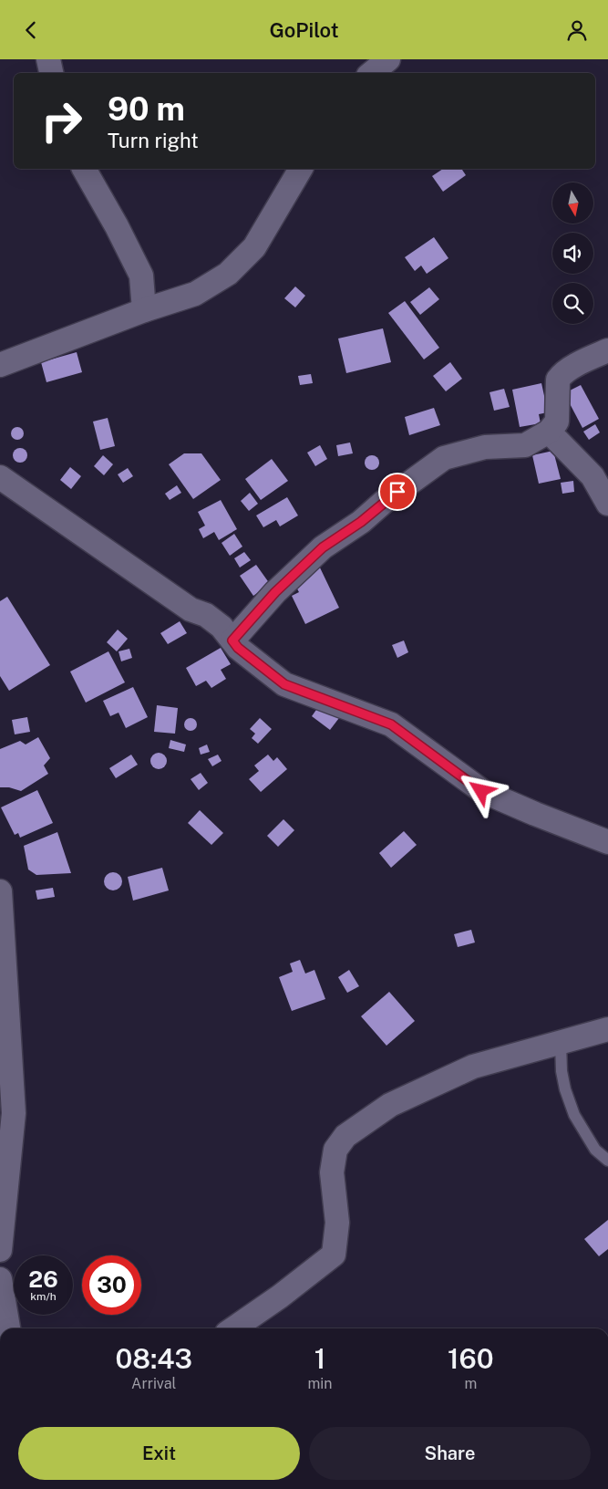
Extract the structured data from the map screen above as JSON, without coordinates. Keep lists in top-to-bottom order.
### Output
{
  "north": "bottom",
  "page": {
    "header": "GoPilot",
    "turn": ["90 m", "Turn right"],
    "speed": "26 km/h",
    "limit": "30",
    "eta": [
      "08:43",
      "Arrival",
      "1",
      "min",
      "160",
      "m"
    ],
    "buttons": ["Exit", "Share"]
  }
}
